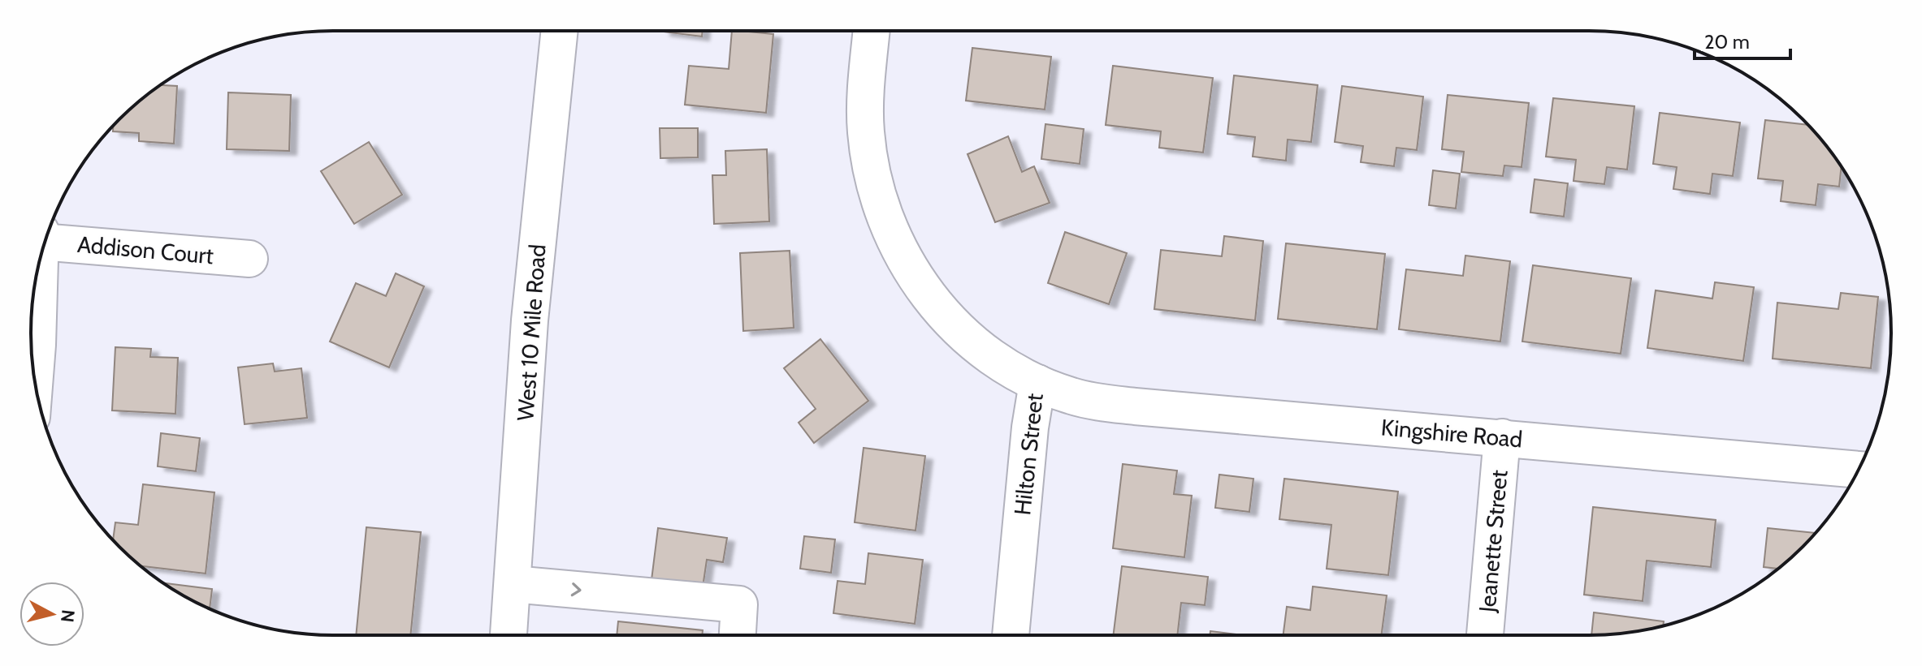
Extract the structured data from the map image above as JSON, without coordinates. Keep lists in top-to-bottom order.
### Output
{
  "streets": {
    "street": [
      "Addison Court",
      "West 10 Mile Road",
      "Kingshire Road",
      "Hilton Street",
      "Jeanette Street"
    ]
  },
  "crossings": [
    ["Kingshire Road", "Hilton Street"],
    ["Kingshire Road", "Jeanette Street"]
  ],
  "scale_bar": "20 m",
  "north": "right"
}
